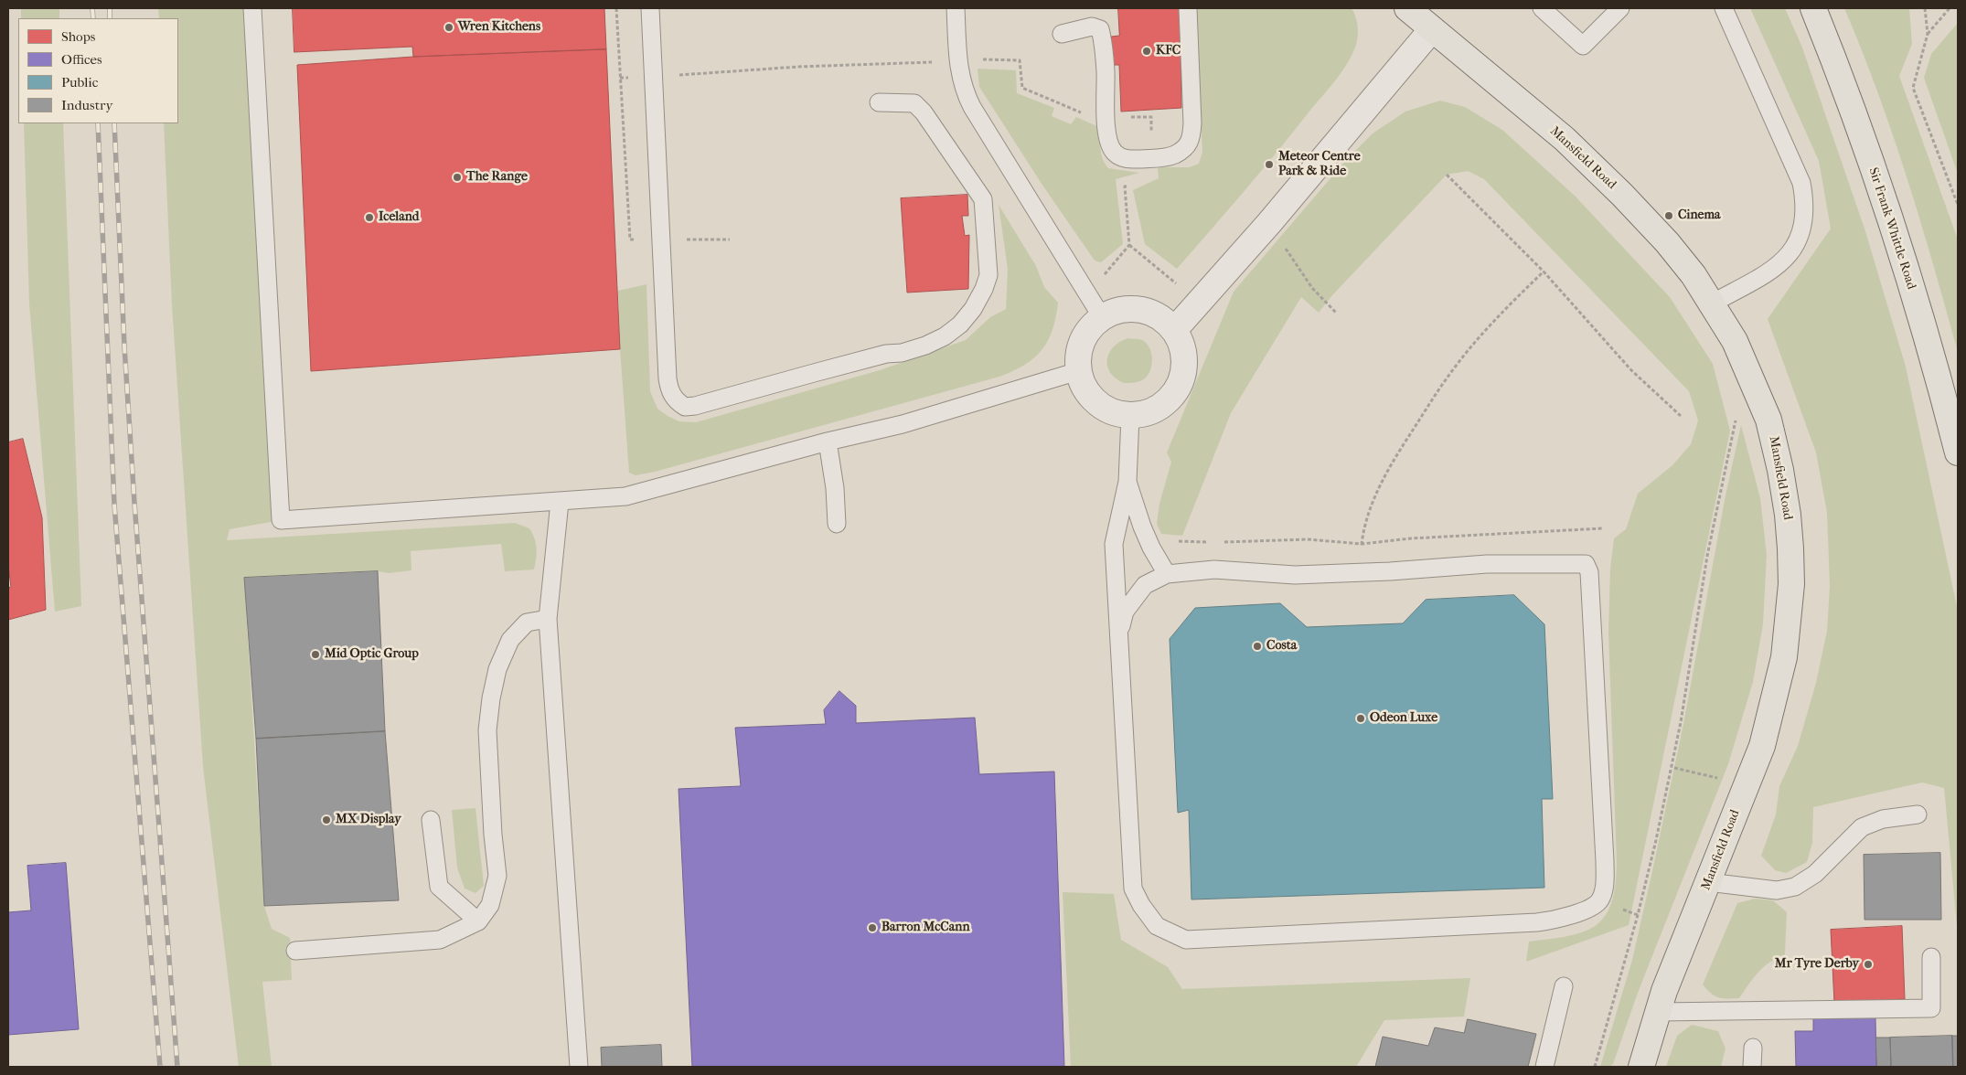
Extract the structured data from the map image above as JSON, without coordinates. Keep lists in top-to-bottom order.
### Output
{
  "streets": {
    "main road": ["Mansfield Road", "Sir Frank Whittle Road"]
  },
  "places": [
    "Wren Kitchens",
    "KFC",
    "Meteor Centre Park & Ride",
    "The Range",
    "Cinema",
    "Iceland",
    "Costa",
    "Mid Optic Group",
    "Odeon Luxe",
    "MX Display",
    "Barron McCann",
    "Mr Tyre Derby"
  ],
  "legend": [
    "Shops",
    "Offices",
    "Public",
    "Industry"
  ]
}
